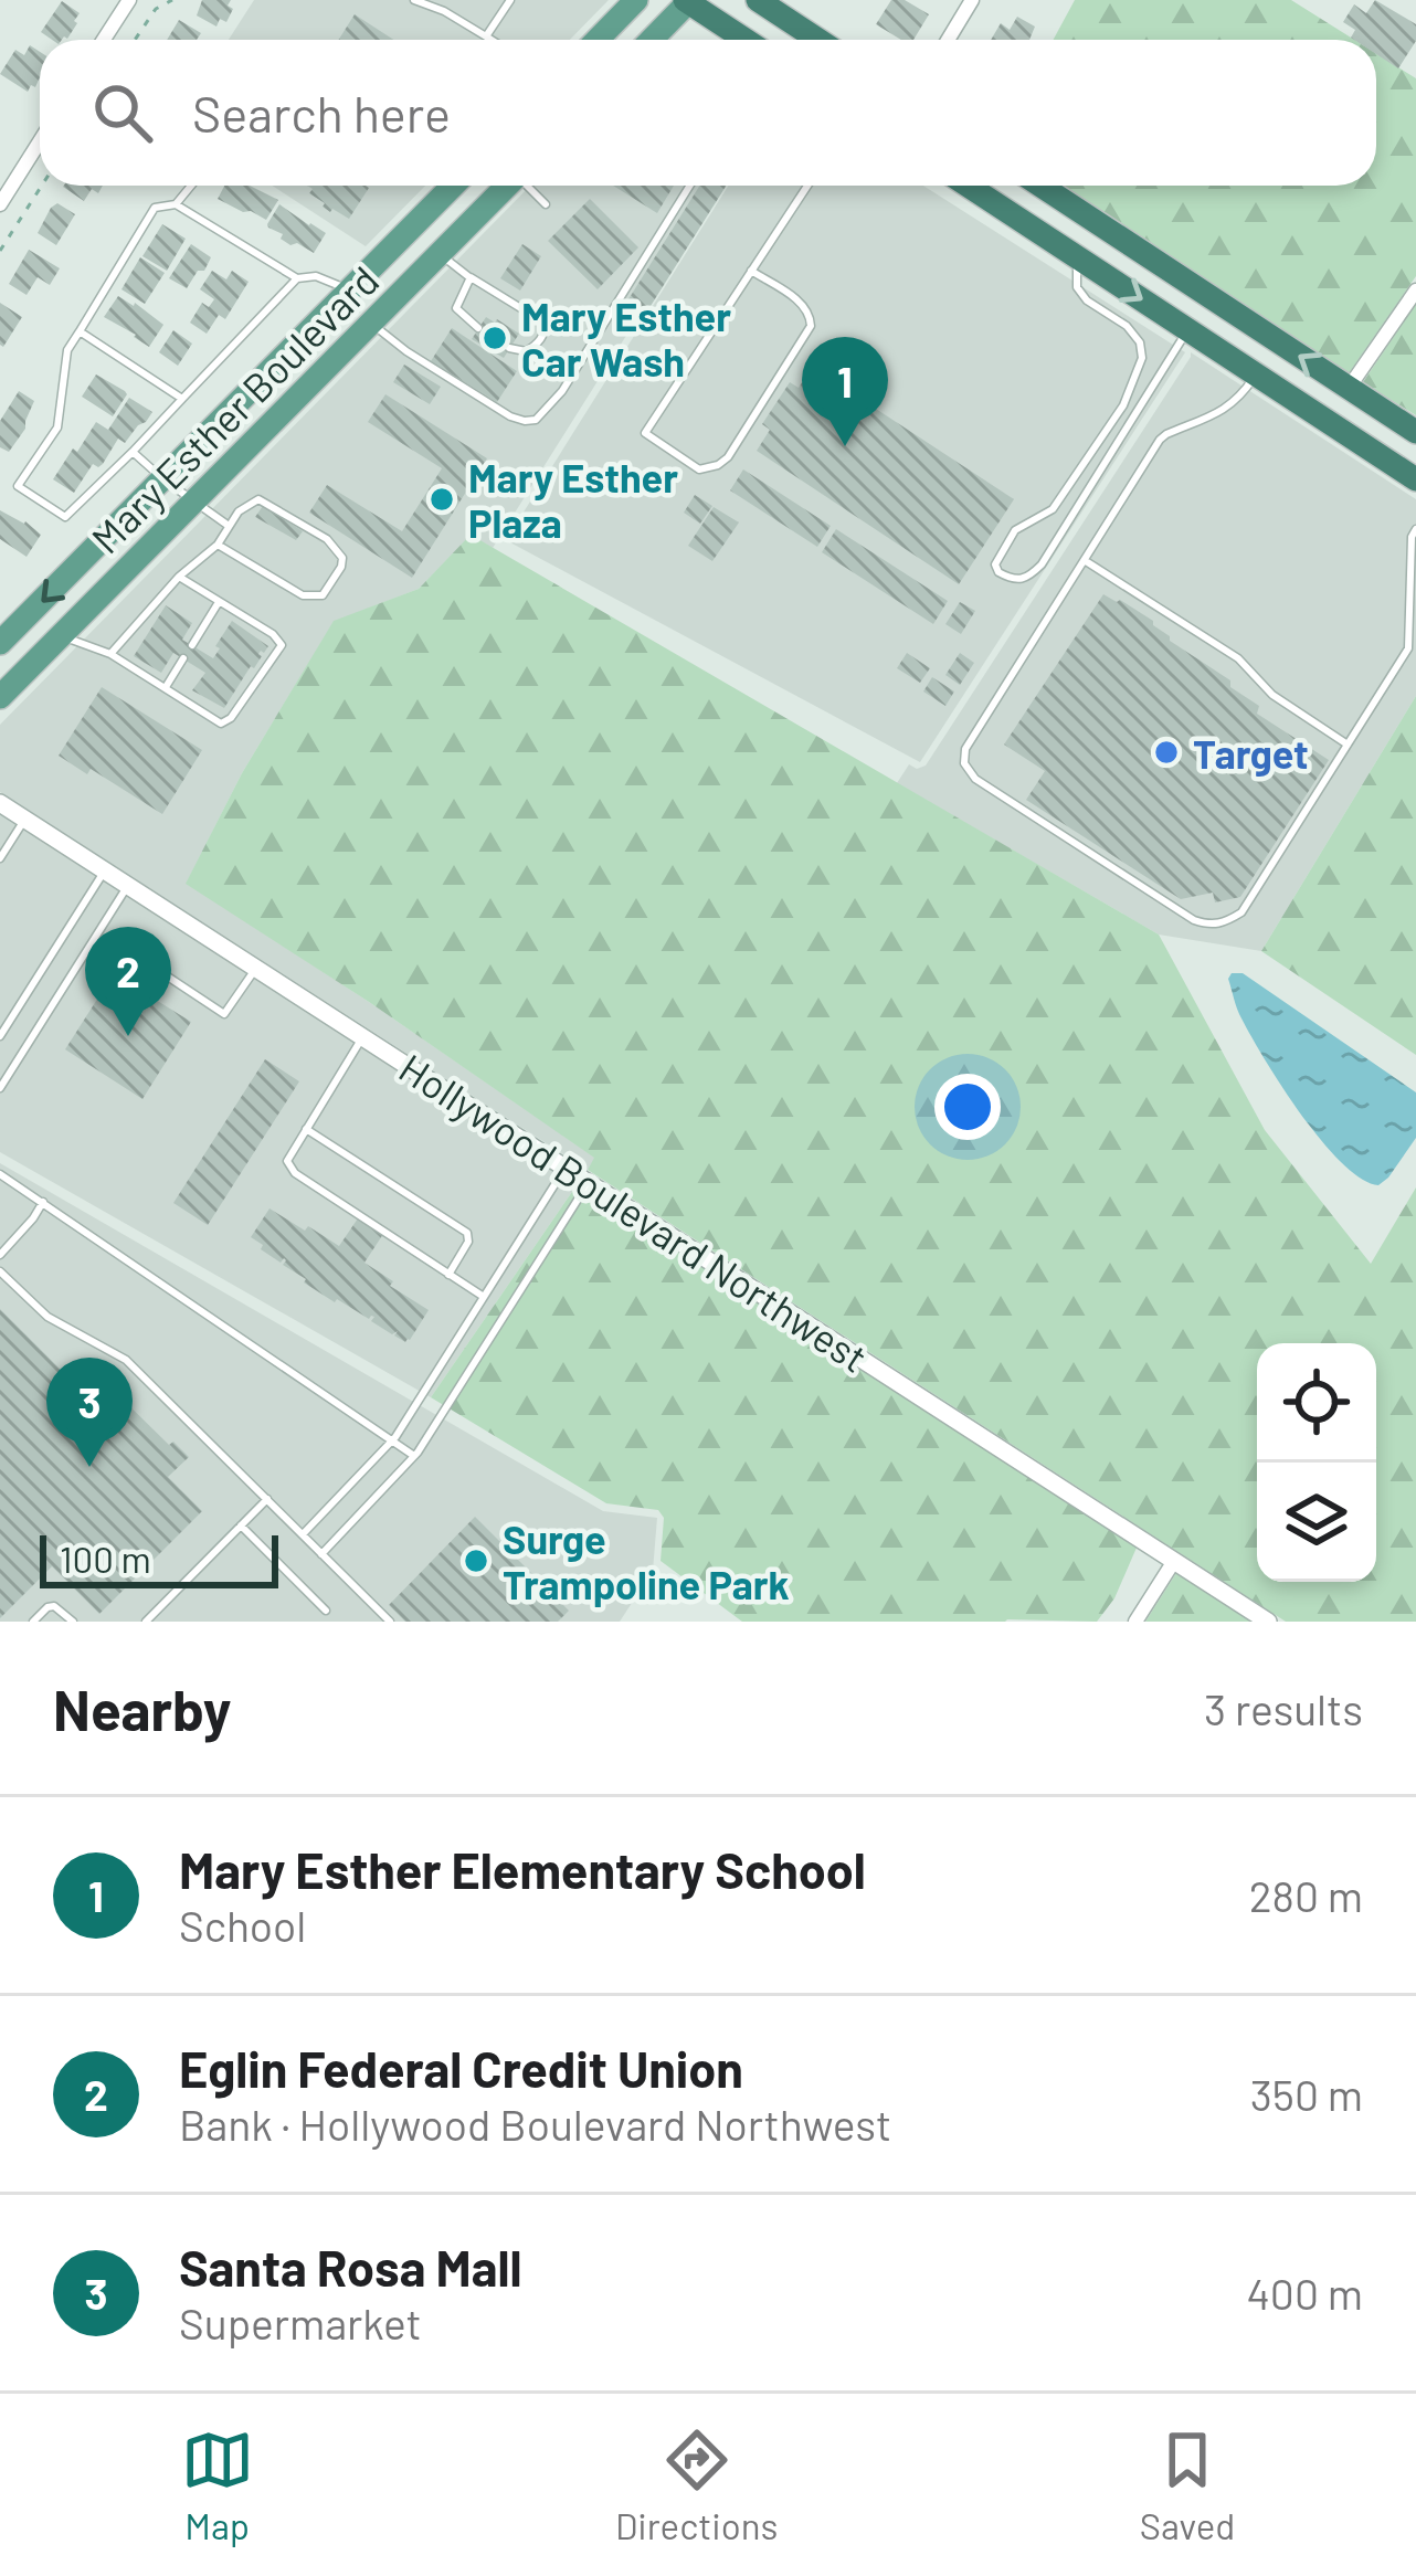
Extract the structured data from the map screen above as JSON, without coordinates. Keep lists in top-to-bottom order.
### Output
{
  "streets": {
    "main road": ["Mary Esther Boulevard"],
    "street": ["Hollywood Boulevard Northwest"]
  },
  "places": [
    "Mary Esther Car Wash",
    "Mary Esther Plaza",
    "Target",
    "Surge Trampoline Park"
  ],
  "scale_bar": "100 m",
  "page": {
    "search": "Search here",
    "pins": ["1", "2", "3"],
    "scale": "100 m",
    "heading": ["Nearby", "3 results"],
    "list": [
      {
        "mark": "1",
        "name": "Mary Esther Elementary School",
        "note": "School",
        "value": "280 m"
      },
      {
        "mark": "2",
        "name": "Eglin Federal Credit Union",
        "note": "Bank · Hollywood Boulevard Northwest",
        "value": "350 m"
      },
      {
        "mark": "3",
        "name": "Santa Rosa Mall",
        "note": "Supermarket",
        "value": "400 m"
      }
    ],
    "nav": ["Map", "Directions", "Saved"]
  }
}
